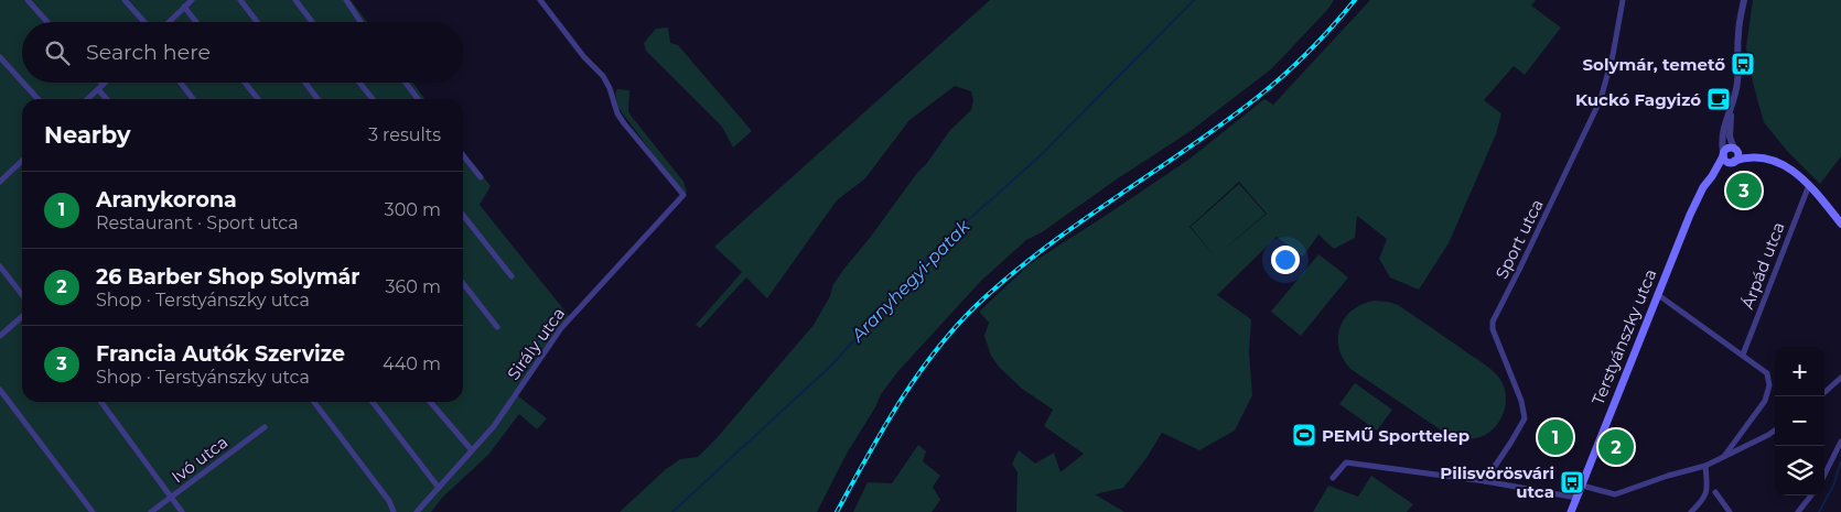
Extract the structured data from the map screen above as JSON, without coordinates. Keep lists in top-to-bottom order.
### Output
{
  "streets": {
    "main road": ["Terstyánszky utca"],
    "street": [
      "Sport utca",
      "Árpád utca",
      "Sirály utca",
      "Ivó utca"
    ]
  },
  "water": ["Aranyhegyi-patak"],
  "places": {
    "bus stop": ["Solymár, temető", "Pilisvörösvári utca"],
    "cafe": ["Kuckó Fagyizó"],
    "sports": ["PEMŰ Sporttelep"]
  },
  "page": {
    "search": "Search here",
    "heading": ["Nearby", "3 results"],
    "pins": ["3", "1", "2"],
    "list": [
      {
        "mark": "1",
        "name": "Aranykorona",
        "note": "Restaurant · Sport utca",
        "value": "300 m"
      },
      {
        "mark": "2",
        "name": "26 Barber Shop Solymár",
        "note": "Shop · Terstyánszky utca",
        "value": "360 m"
      },
      {
        "mark": "3",
        "name": "Francia Autók Szervize",
        "note": "Shop · Terstyánszky utca",
        "value": "440 m"
      }
    ],
    "map_buttons": ["+", "−"]
  }
}
